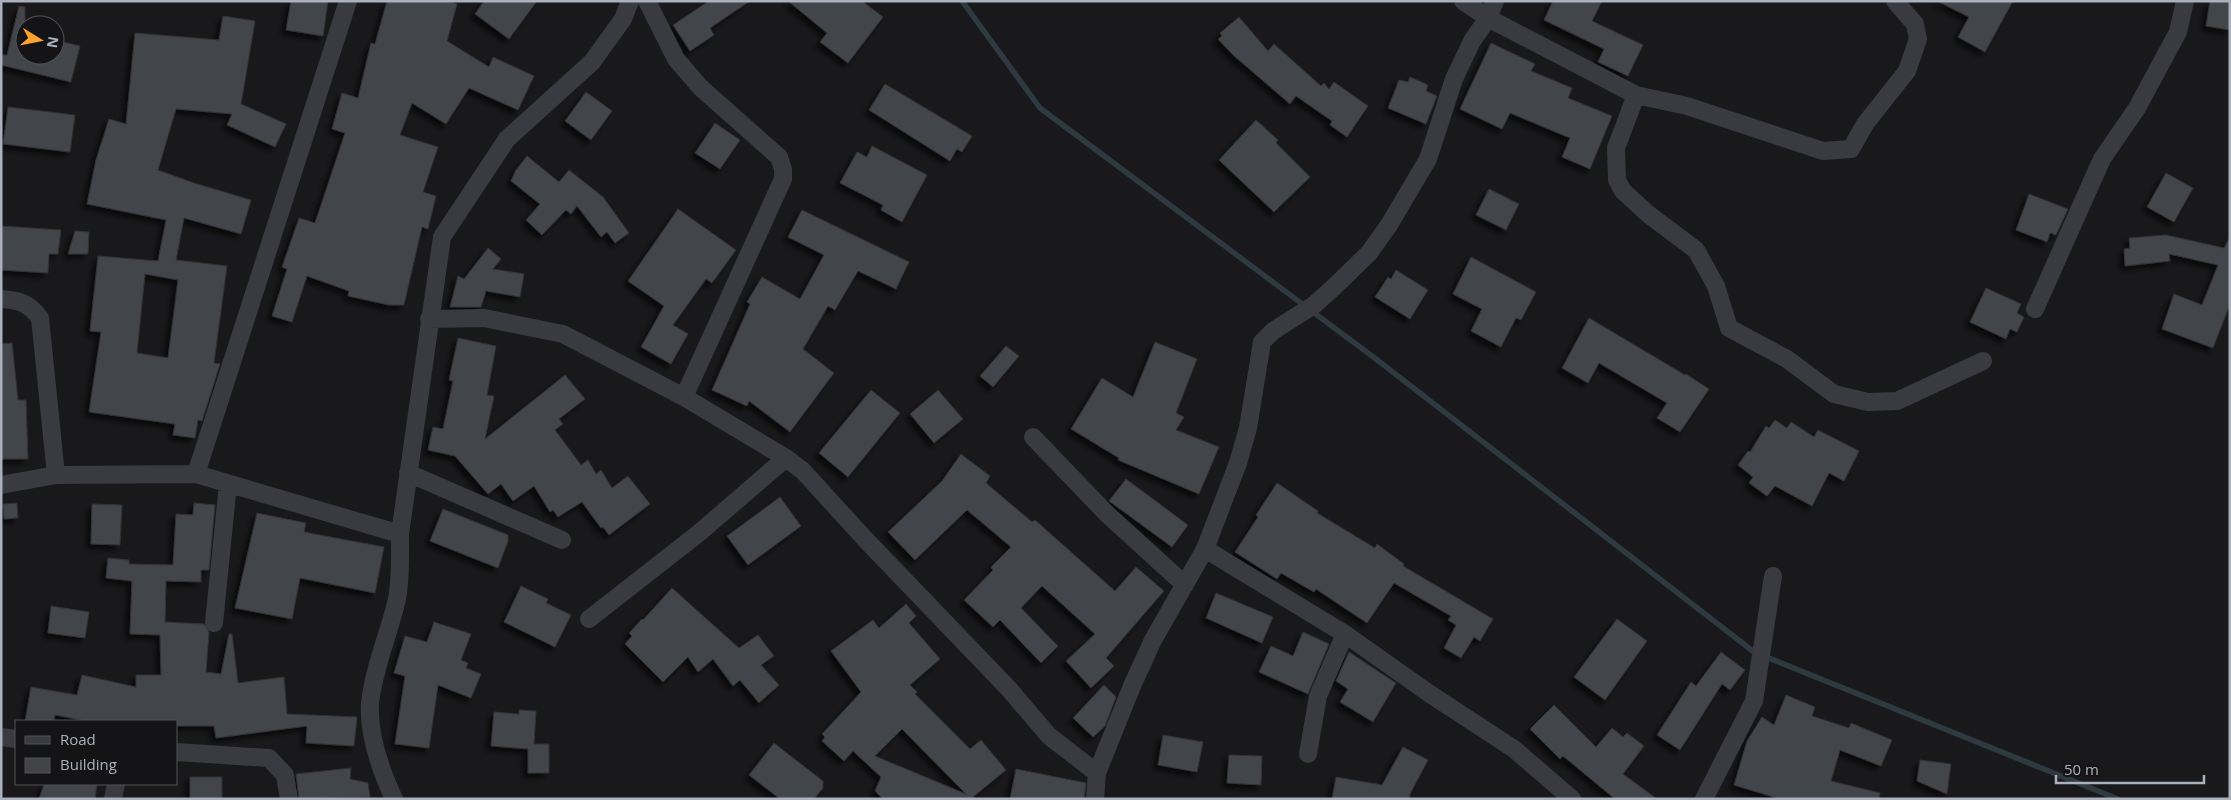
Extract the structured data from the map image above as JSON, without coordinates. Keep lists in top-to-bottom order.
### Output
{
  "legend": ["Road", "Building"],
  "scale_bar": "50 m",
  "north": "right"
}
